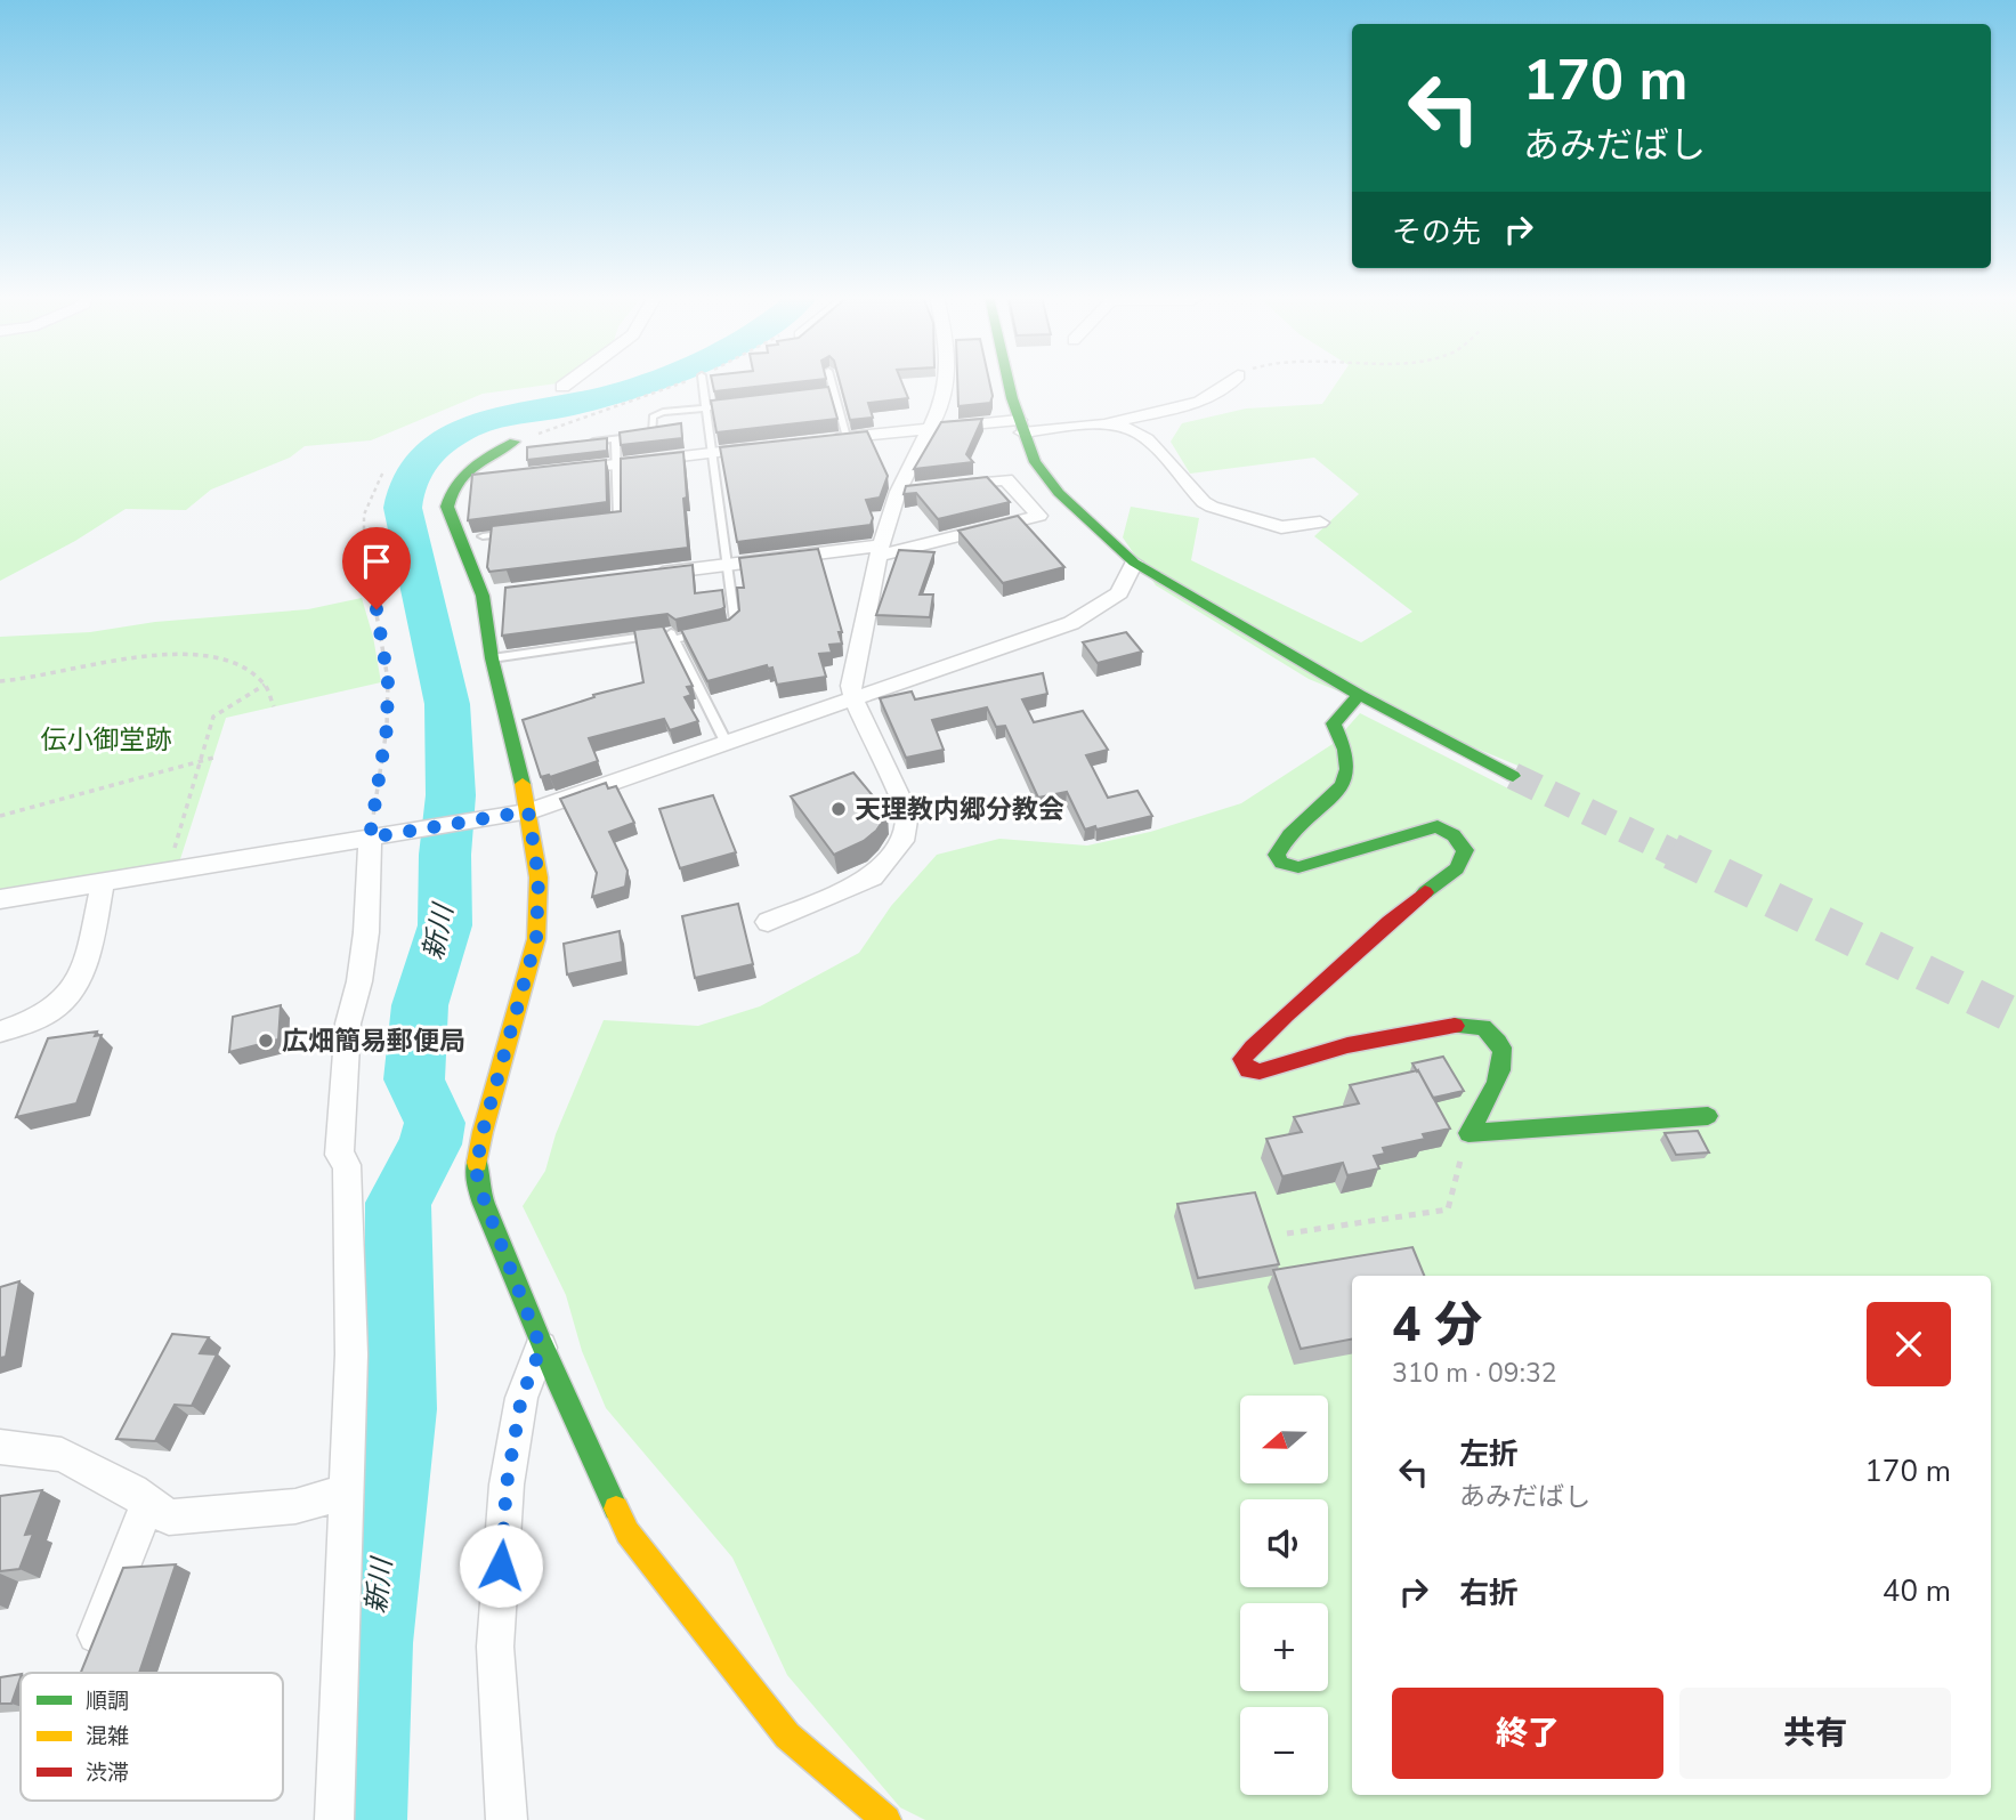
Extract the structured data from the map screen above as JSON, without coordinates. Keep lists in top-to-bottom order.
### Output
{
  "water": ["新川"],
  "parks": ["伝小御堂跡"],
  "places": ["天理教内郷分教会", "広畑簡易郵便局"],
  "legend": ["順調", "混雑", "渋滞"],
  "north": "left",
  "page": {
    "turn": ["170 m", "あみだばし"],
    "then": "その先",
    "heading": ["4 分", "310 m · 09:32"],
    "map_buttons": ["+", "−"],
    "list": [
      {
        "name": "左折",
        "note": "あみだばし",
        "value": "170 m"
      },
      {
        "name": "右折",
        "value": "40 m"
      }
    ],
    "buttons": ["終了", "共有"]
  }
}
